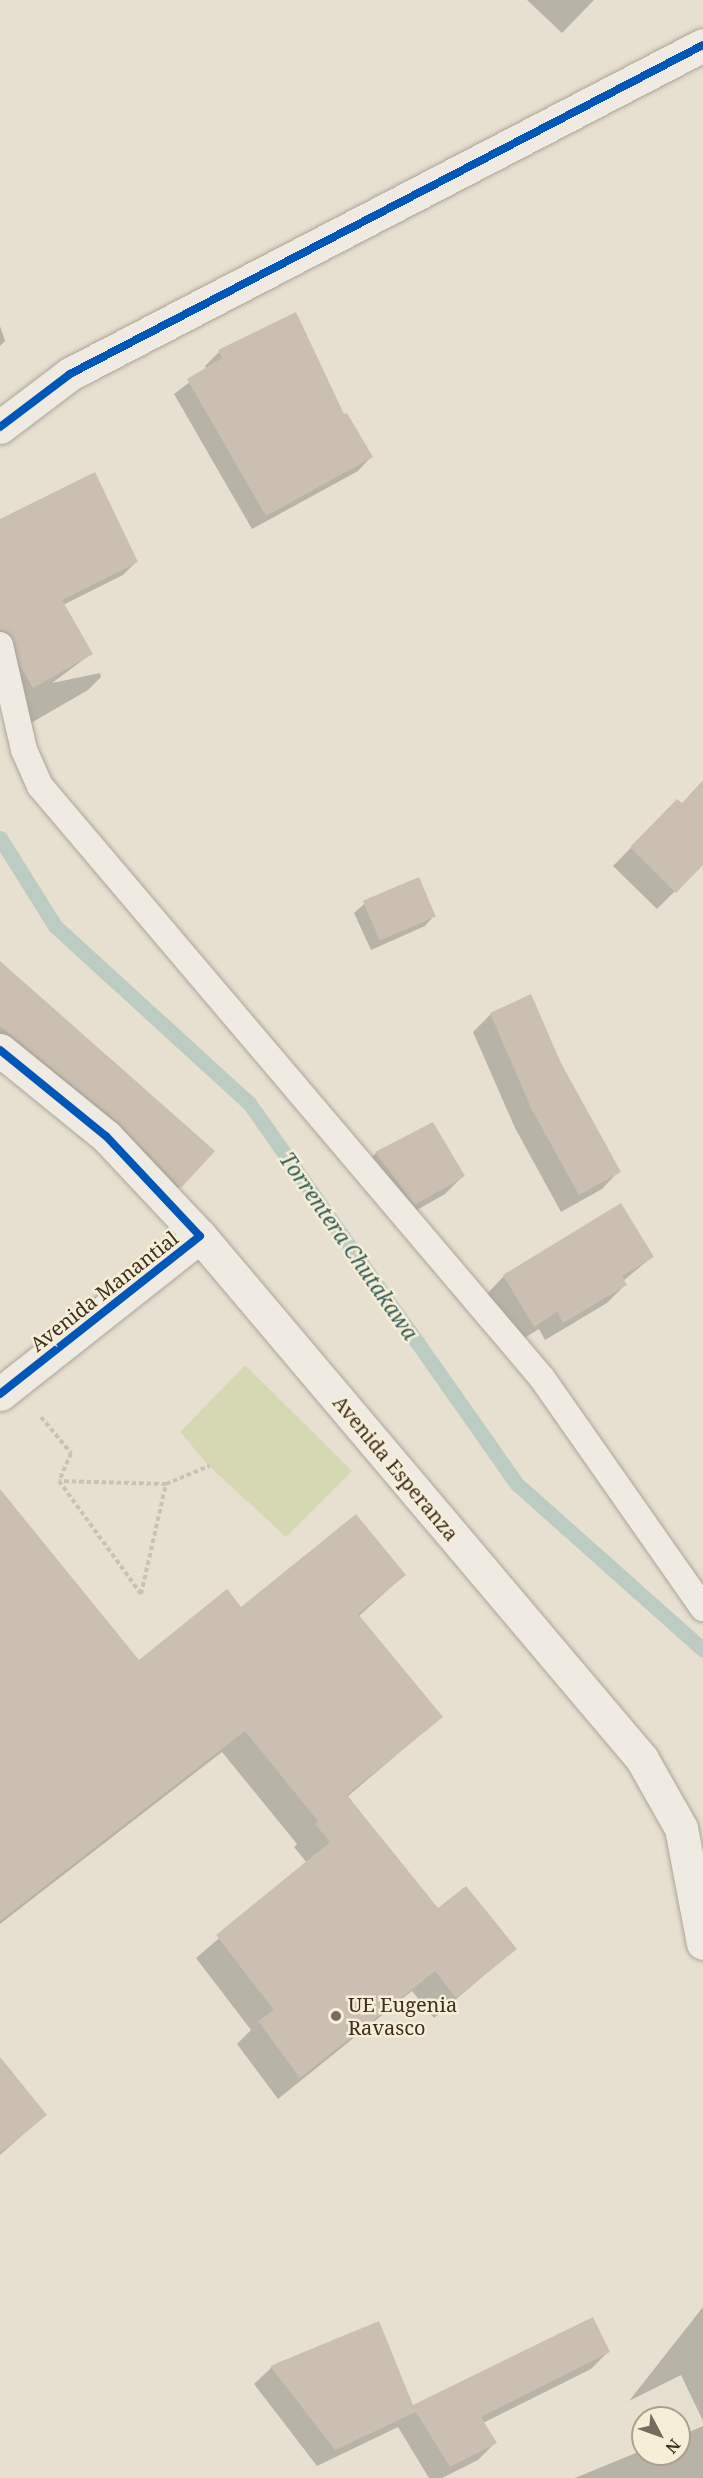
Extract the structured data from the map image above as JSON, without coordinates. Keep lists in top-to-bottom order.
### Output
{
  "streets": {
    "main road": ["Avenida Manantial", "Avenida Esperanza"]
  },
  "crossings": [
    ["Avenida Manantial", "Avenida Esperanza"]
  ],
  "water": ["Torrentera Chutakawa"],
  "places": ["UE Eugenia Ravasco"],
  "north": "bottom right"
}
